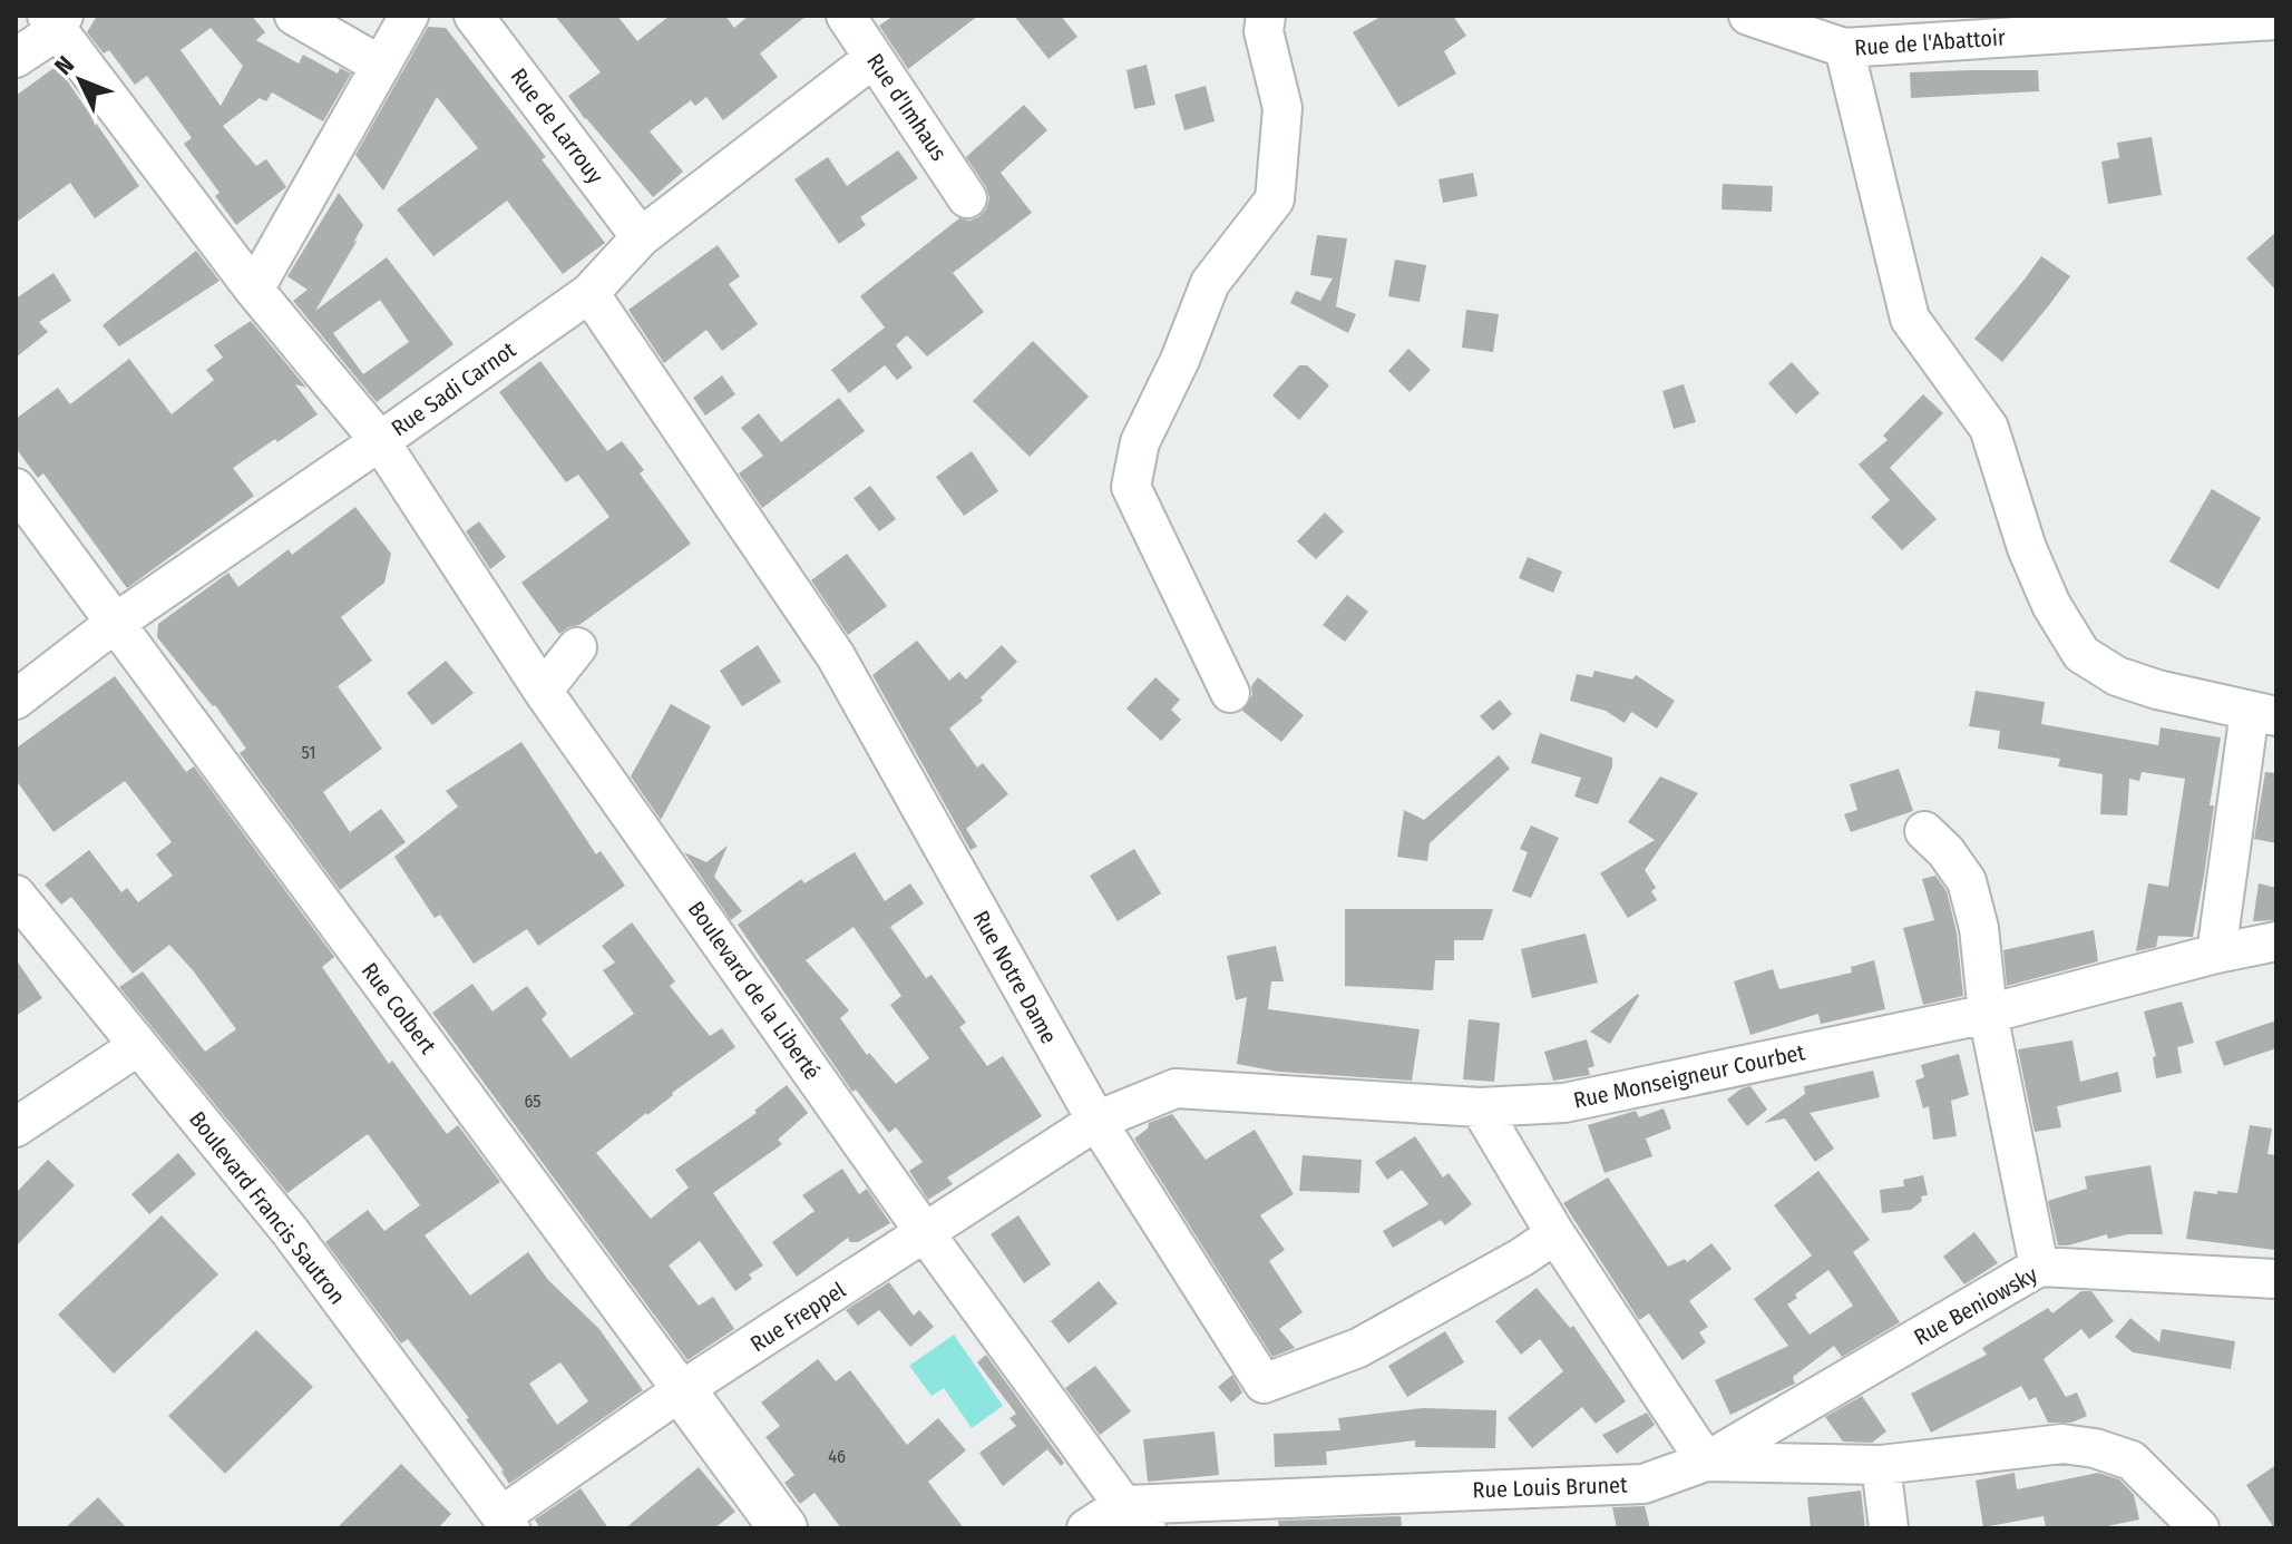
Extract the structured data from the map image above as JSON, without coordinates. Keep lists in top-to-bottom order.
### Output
{
  "streets": {
    "main road": ["Rue Colbert"],
    "street": [
      "Rue de l'Abattoir",
      "Rue d'Imhaus",
      "Rue de Larrouy",
      "Rue Sadi Carnot",
      "Rue Notre Dame",
      "Boulevard de la Liberté",
      "Rue Monseigneur Courbet",
      "Boulevard Francis Sautron",
      "Rue Beniowsky",
      "Rue Freppel",
      "Rue Louis Brunet"
    ]
  },
  "crossings": [
    ["Rue d'Imhaus", "Rue Sadi Carnot"],
    ["Rue de Larrouy", "Rue Sadi Carnot"],
    ["Rue Sadi Carnot", "Rue Notre Dame"],
    ["Rue Sadi Carnot", "Boulevard de la Liberté"],
    ["Rue Sadi Carnot", "Rue Colbert"],
    ["Rue Notre Dame", "Rue Monseigneur Courbet"],
    ["Rue Notre Dame", "Rue Freppel"],
    ["Boulevard de la Liberté", "Rue Freppel"],
    ["Boulevard de la Liberté", "Rue Louis Brunet"],
    ["Rue Colbert", "Rue Freppel"],
    ["Rue Monseigneur Courbet", "Rue Freppel"],
    ["Boulevard Francis Sautron", "Rue Freppel"],
    ["Rue Beniowsky", "Rue Louis Brunet"]
  ],
  "house_numbers": ["51", "65", "46"],
  "north": "top left"
}
